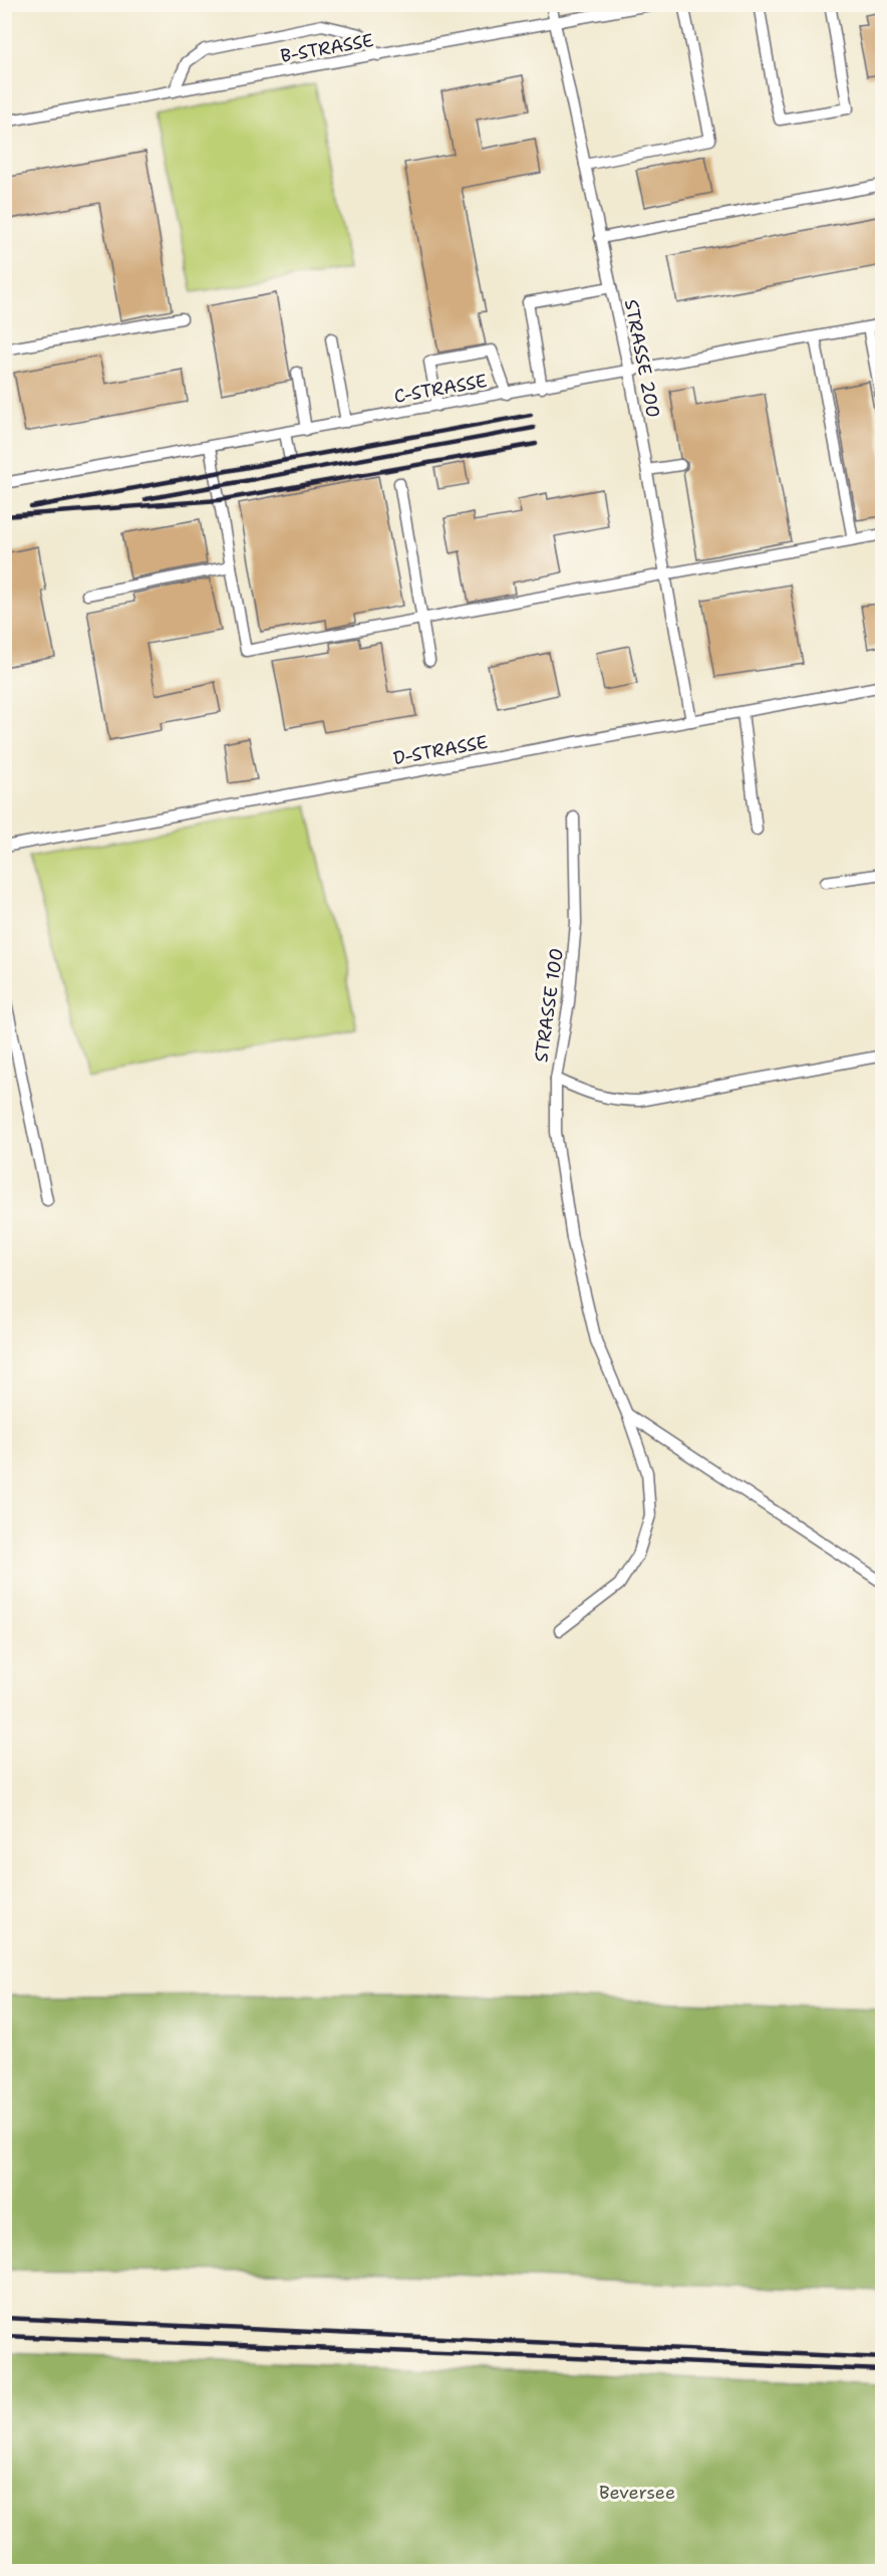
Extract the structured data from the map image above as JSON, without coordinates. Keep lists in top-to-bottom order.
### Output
{
  "streets": {
    "lane": [
      "B-STRASSE",
      "STRASSE 200",
      "C-STRASSE",
      "D-STRASSE",
      "STRASSE 100"
    ]
  },
  "crossings": [
    ["B-STRASSE", "STRASSE 200"],
    ["STRASSE 200", "C-STRASSE"],
    ["STRASSE 200", "D-STRASSE"]
  ],
  "parks": ["Beversee"]
}
